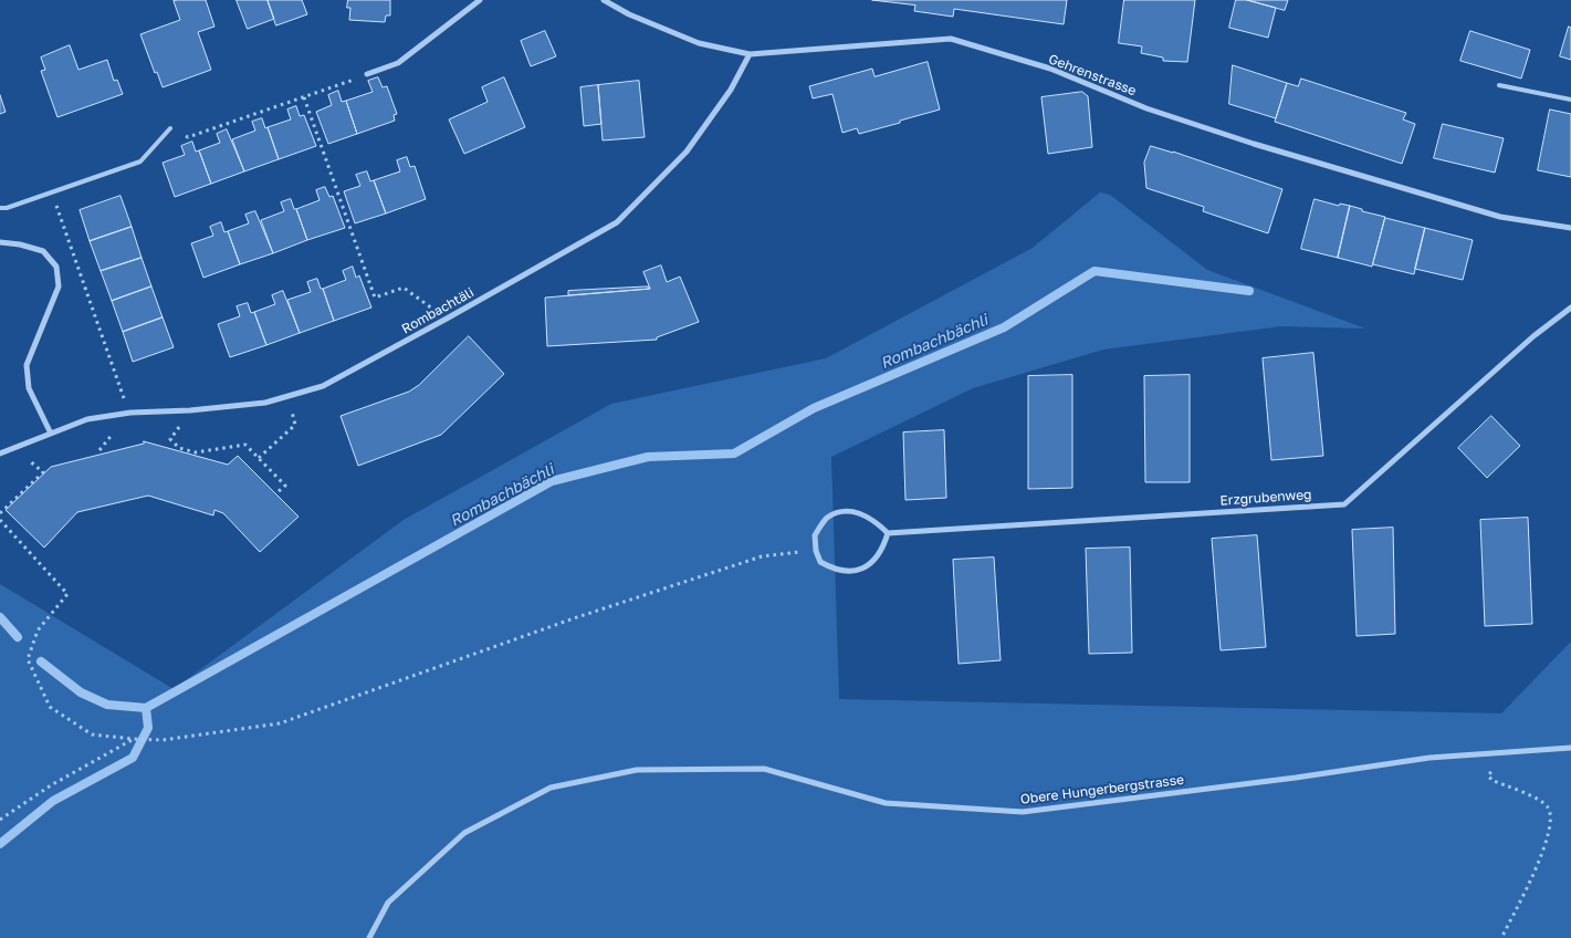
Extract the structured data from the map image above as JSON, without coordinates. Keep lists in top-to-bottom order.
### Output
{
  "streets": {
    "street": [
      "Gehrenstrasse",
      "Rombachtäli",
      "Erzgrubenweg",
      "Obere Hungerbergstrasse"
    ]
  },
  "crossings": [
    ["Gehrenstrasse", "Rombachtäli"]
  ],
  "water": ["Rombachbächli"]
}
